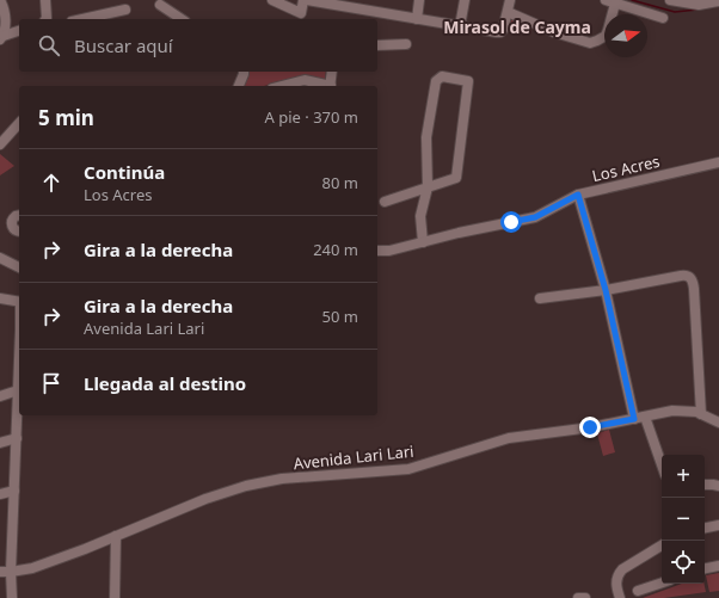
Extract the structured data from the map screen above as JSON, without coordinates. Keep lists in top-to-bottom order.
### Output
{
  "streets": {
    "street": ["Los Acres", "Avenida Lari Lari"]
  },
  "districts": ["Mirasol de Cayma"],
  "north": "right",
  "page": {
    "search": "Buscar aquí",
    "heading": ["5 min", "A pie · 370 m"],
    "list": [
      ["Continúa", "Los Acres", "80 m"],
      ["Gira a la derecha", "240 m"],
      ["Gira a la derecha", "Avenida Lari Lari", "50 m"],
      "Llegada al destino"
    ],
    "map_buttons": ["+", "−"]
  }
}
